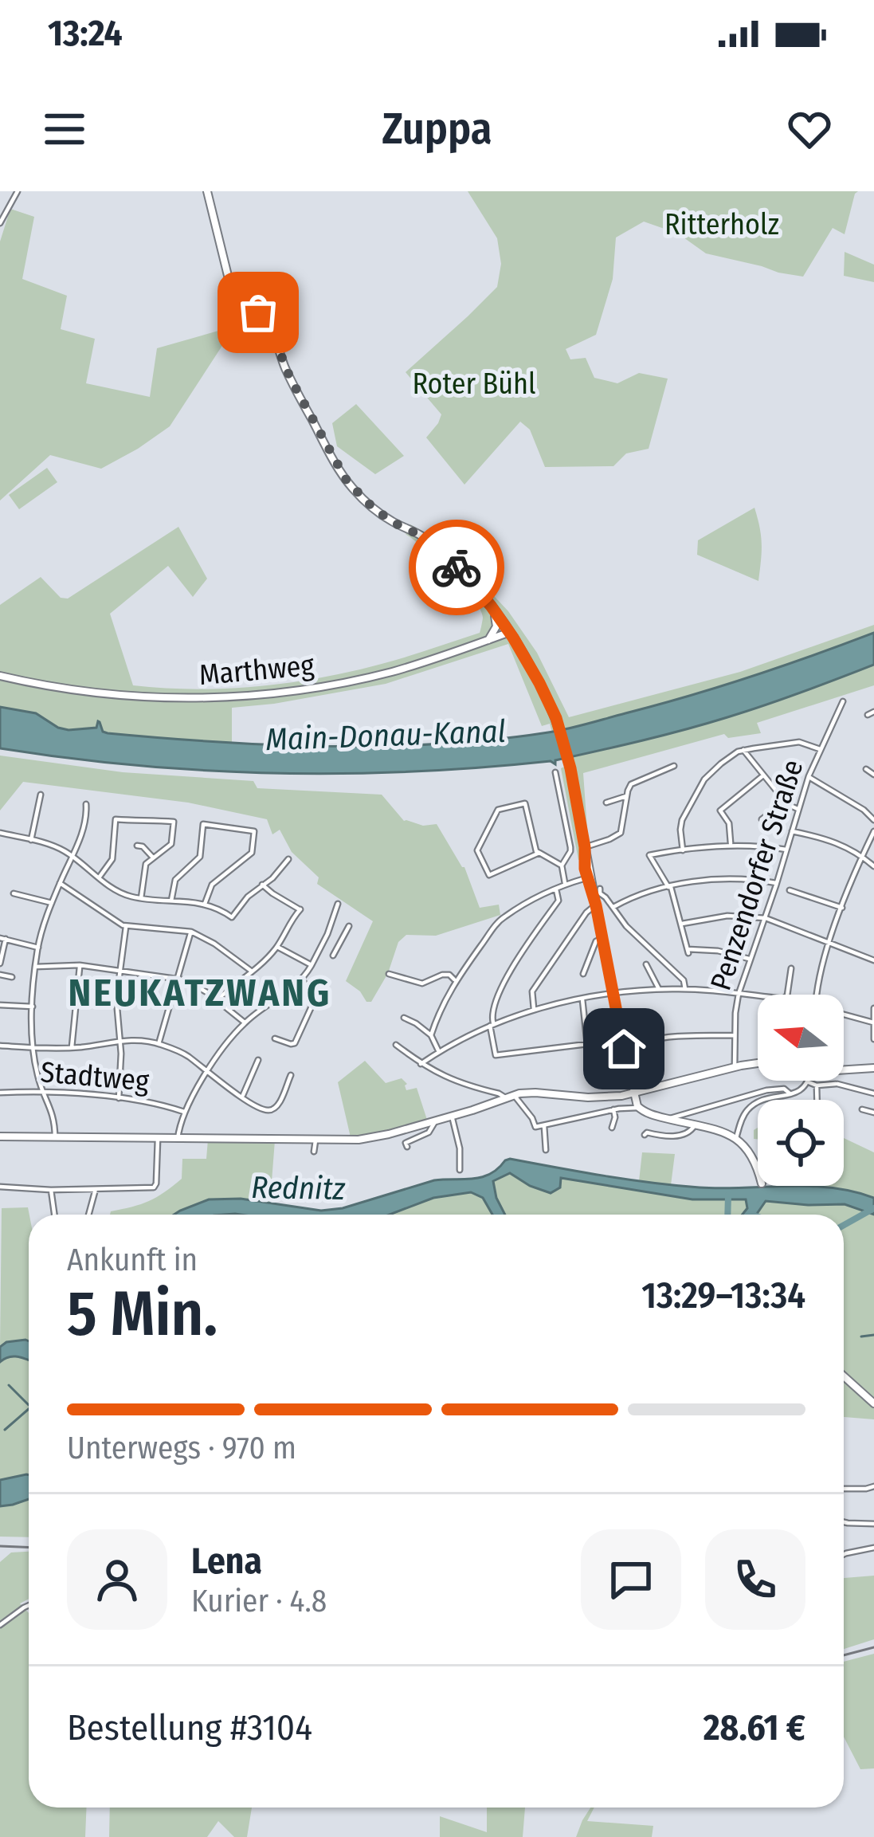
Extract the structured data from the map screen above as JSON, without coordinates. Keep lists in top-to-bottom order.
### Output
{
  "streets": {
    "main road": ["Marthweg"],
    "street": ["Penzendorfer Straße", "Stadtweg"]
  },
  "districts": ["NEUKATZWANG"],
  "water": ["Main-Donau-Kanal", "Rednitz"],
  "parks": ["Ritterholz", "Roter Bühl"],
  "north": "left",
  "page": {
    "status": "13:24",
    "header": "Zuppa",
    "heading": ["5 Min.", "Ankunft in", "13:29–13:34"],
    "panel": [
      "Lena",
      "Kurier · 4.8",
      "Bestellung #3104",
      "28.61 €"
    ],
    "bar": "Unterwegs · 970 m"
  }
}
